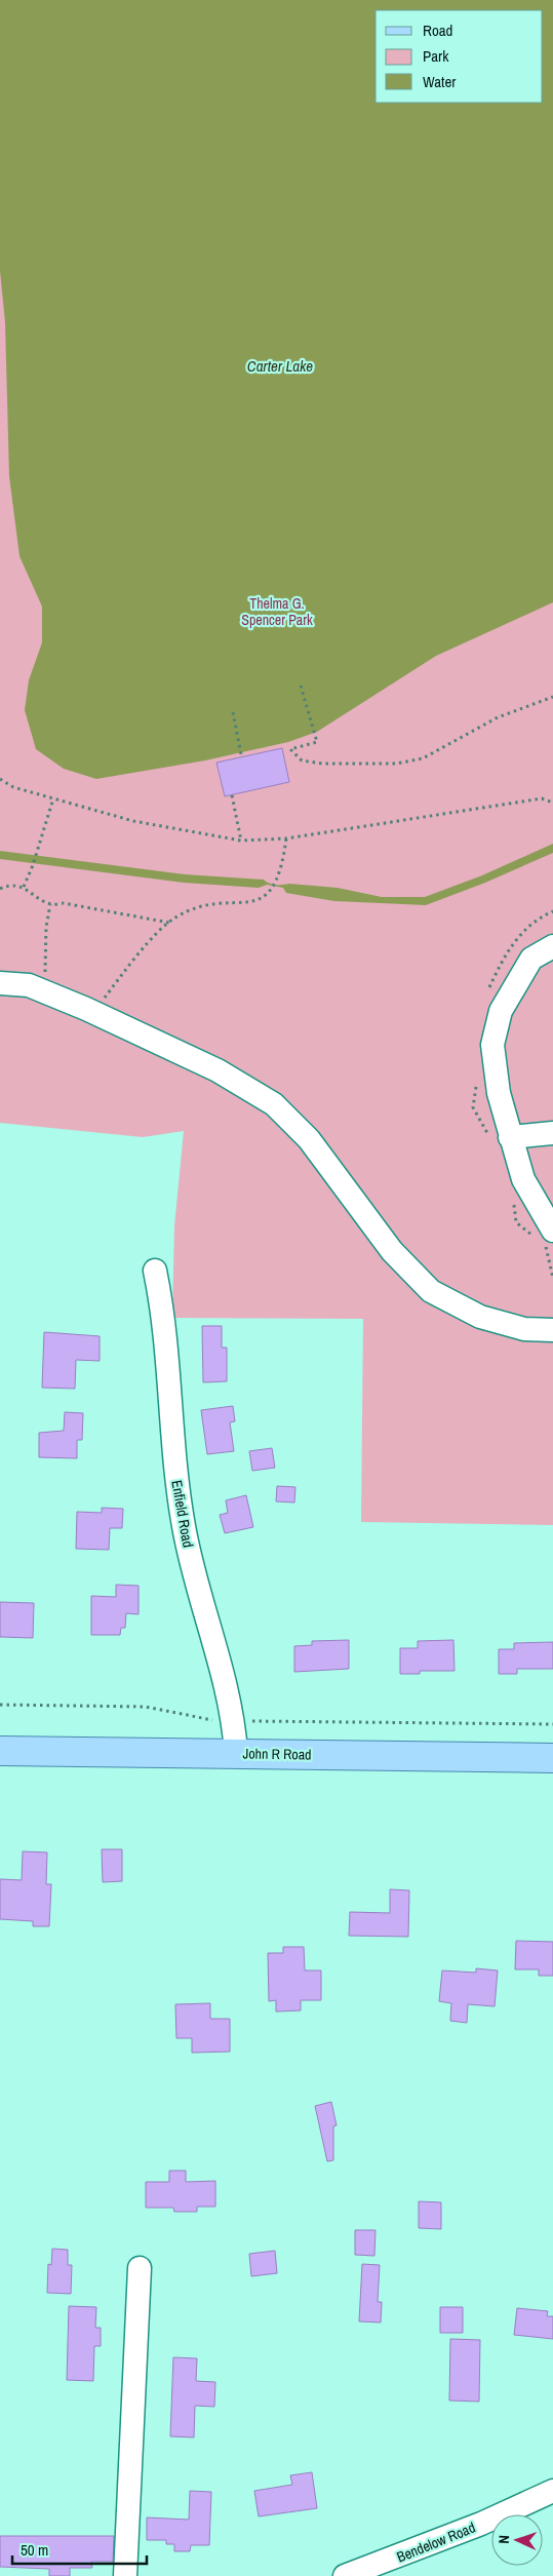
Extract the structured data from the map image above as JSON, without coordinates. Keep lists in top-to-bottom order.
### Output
{
  "streets": {
    "main road": ["John R Road"],
    "street": ["Enfield Road", "Bendelow Road"]
  },
  "crossings": [
    ["Enfield Road", "John R Road"]
  ],
  "water": ["Carter Lake"],
  "parks": ["Thelma G. Spencer Park"],
  "legend": ["Road", "Park", "Water"],
  "scale_bar": "50 m",
  "north": "left"
}
